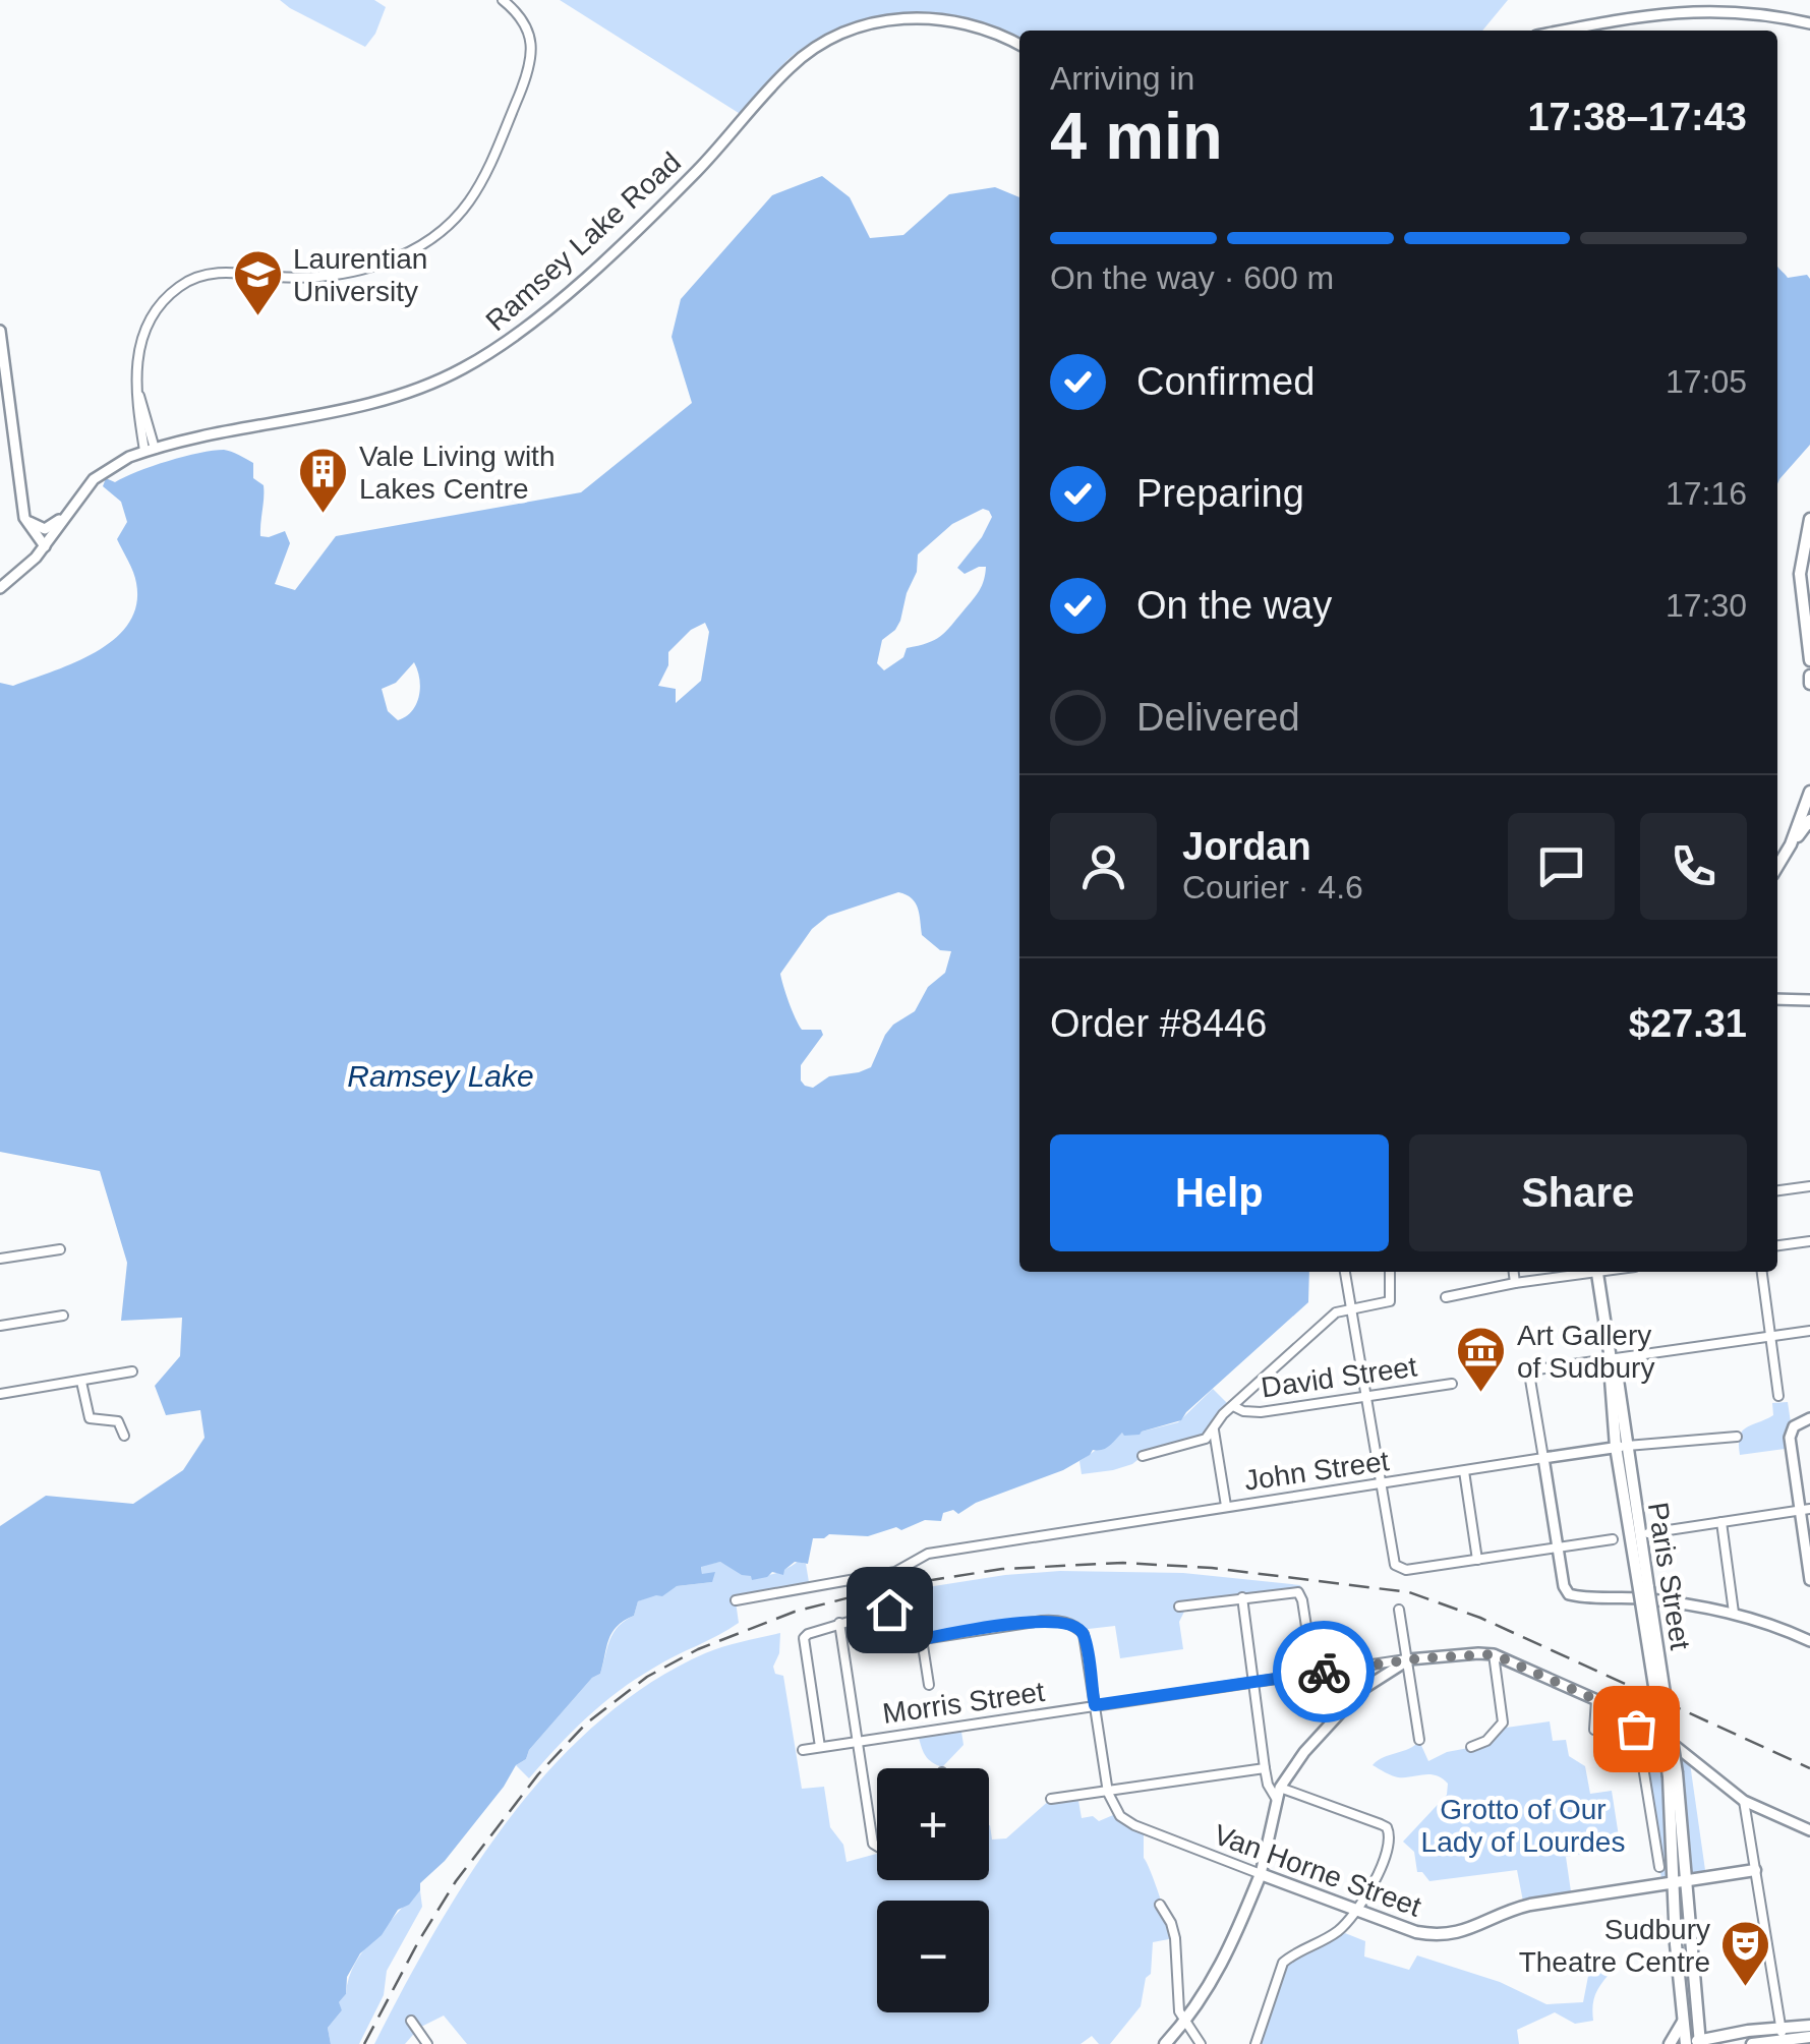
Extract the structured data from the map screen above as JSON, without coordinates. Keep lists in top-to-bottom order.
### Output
{
  "streets": {
    "main road": ["Paris Street", "Van Horne Street"],
    "street": [
      "Ramsey Lake Road",
      "David Street",
      "John Street",
      "Morris Street"
    ]
  },
  "crossings": [
    ["John Street", "Paris Street"],
    ["Paris Street", "Van Horne Street"]
  ],
  "water": ["Ramsey Lake"],
  "parks": ["Grotto of Our Lady of Lourdes"],
  "places": {
    "school or university": ["Laurentian University"],
    "building": ["Vale Living with Lakes Centre"],
    "museum": ["Art Gallery of Sudbury"],
    "theatre": ["Sudbury Theatre Centre"]
  },
  "page": {
    "heading": ["4 min", "Arriving in", "17:38–17:43"],
    "panel": [
      "Jordan",
      "Courier · 4.6",
      "Order #8446",
      "$27.31"
    ],
    "bar": "On the way · 600 m",
    "list": [
      ["Confirmed", "17:05"],
      ["Preparing", "17:16"],
      ["On the way", "17:30"],
      "Delivered"
    ],
    "buttons": ["Help", "Share"],
    "map_buttons": ["+", "−"]
  }
}
